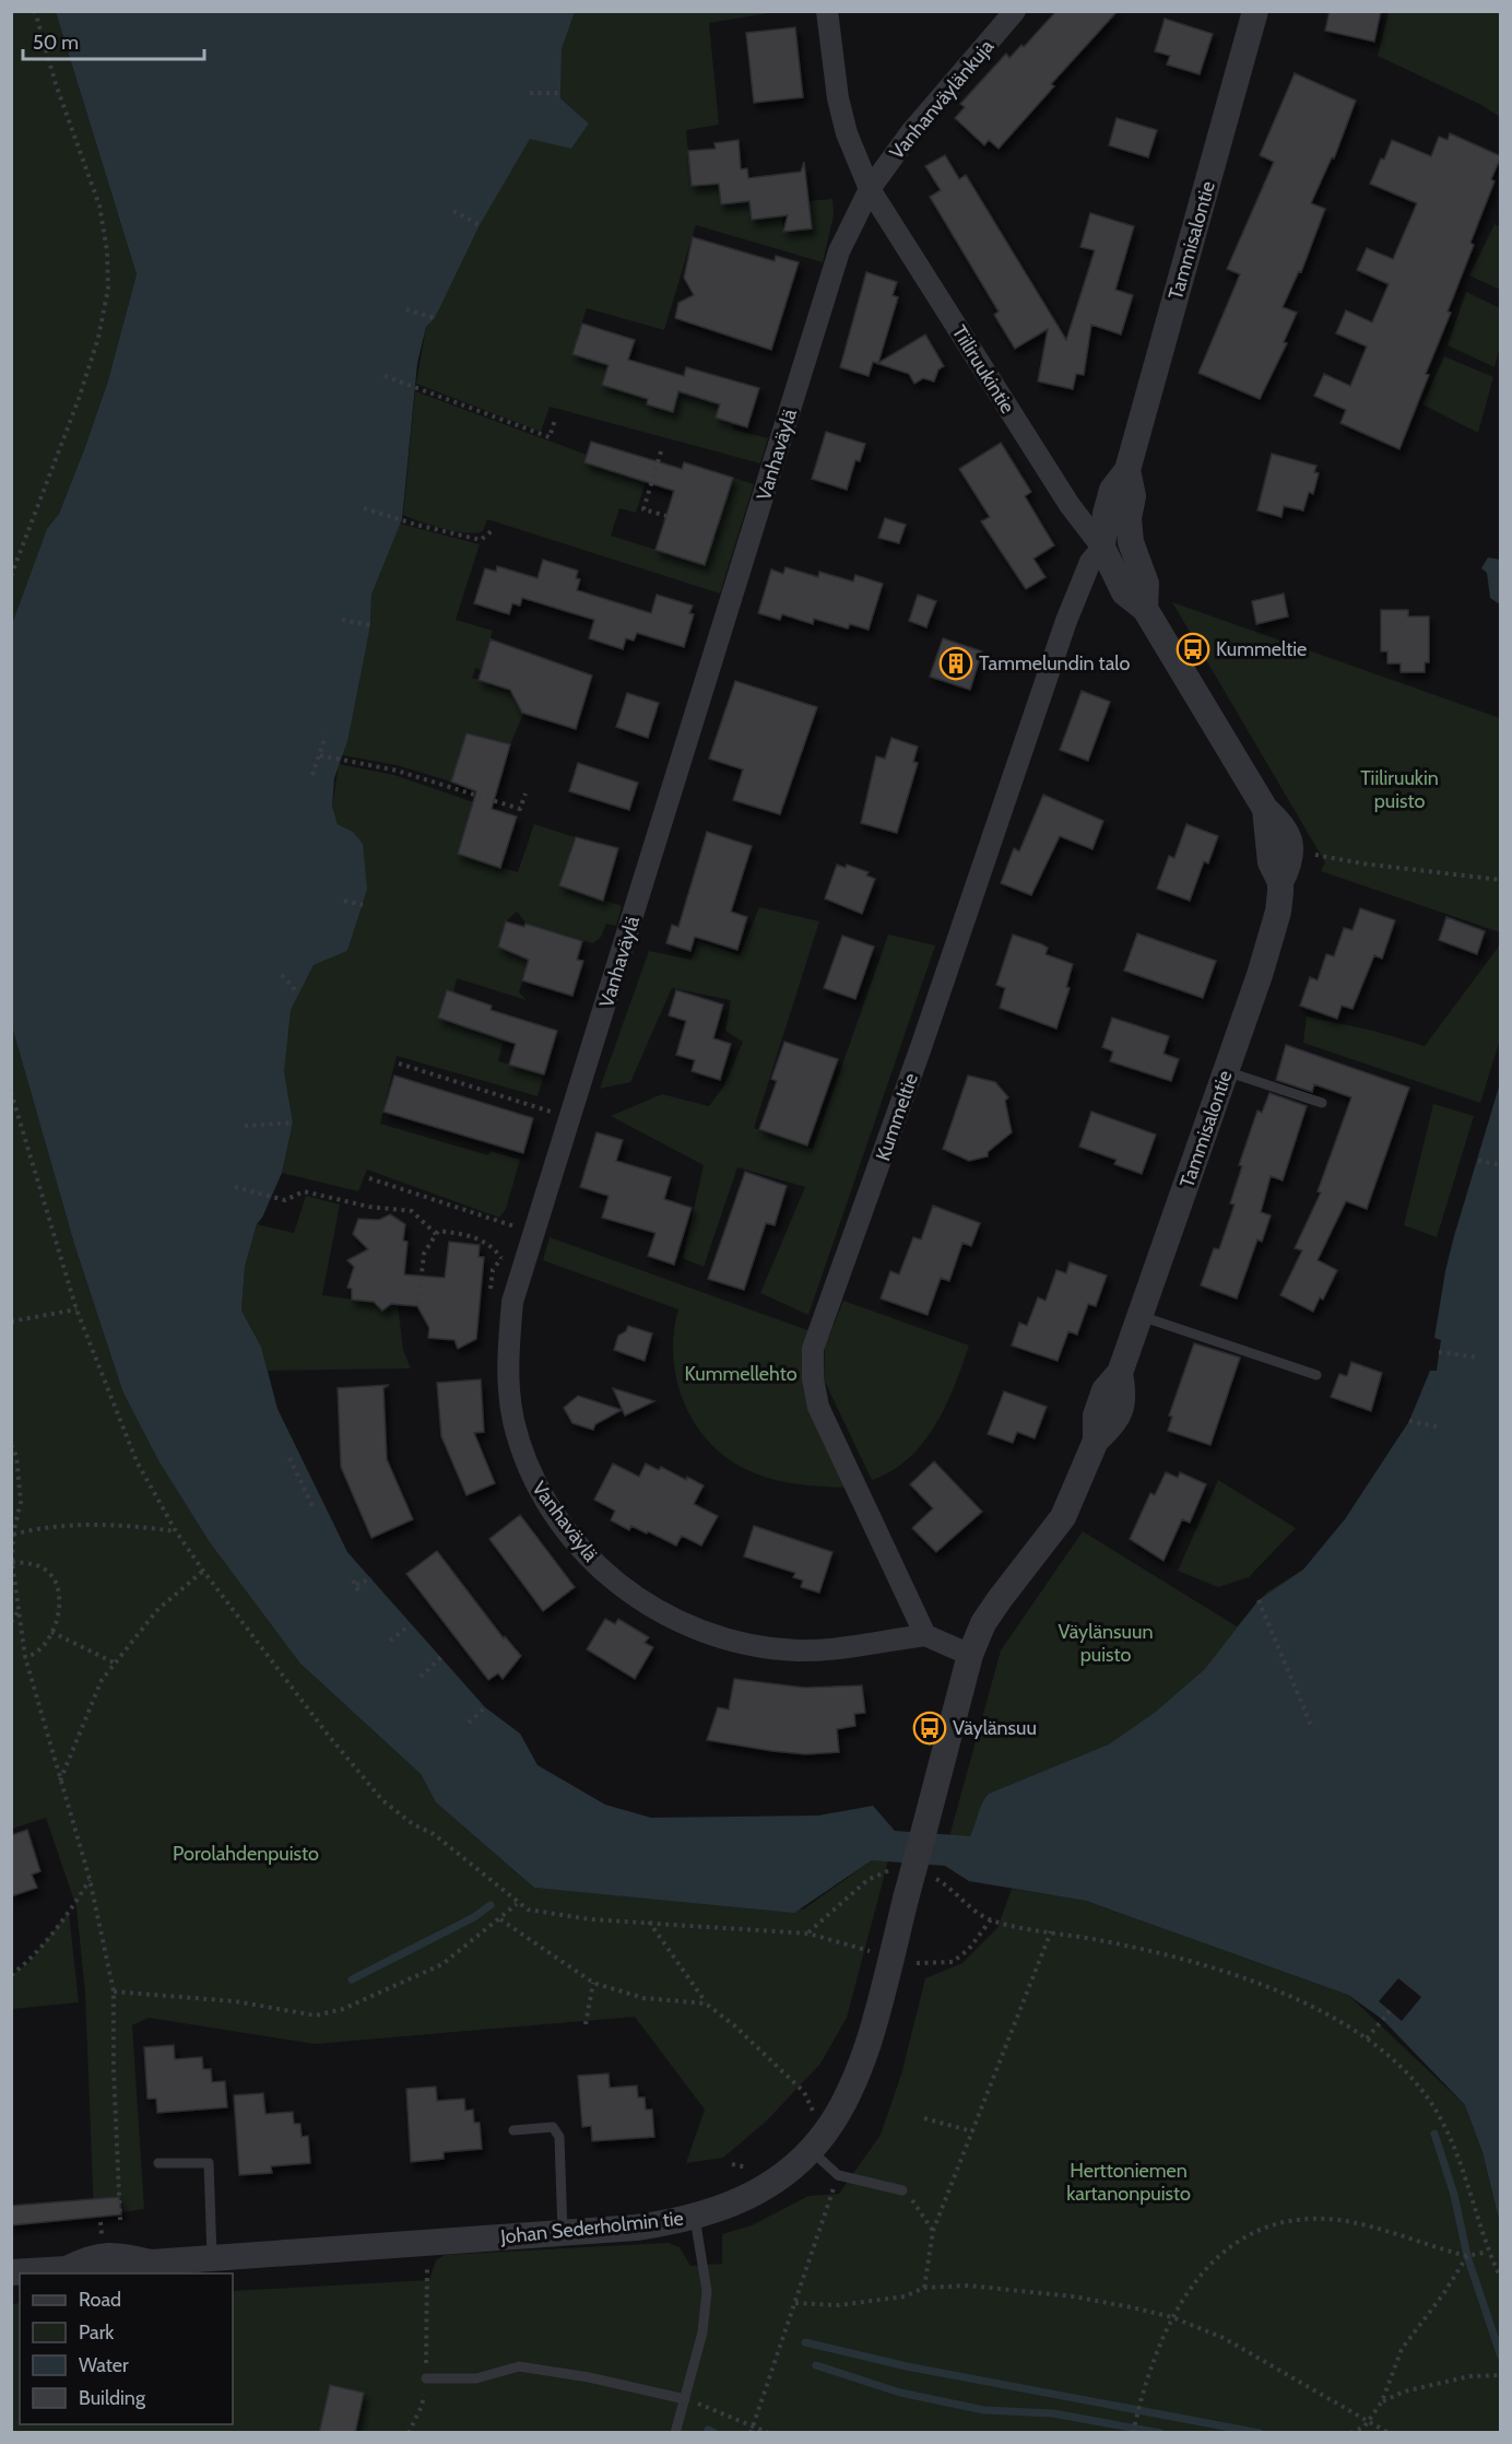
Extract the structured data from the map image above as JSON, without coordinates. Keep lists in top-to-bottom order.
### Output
{
  "streets": {
    "street": [
      "Vanhanväylänkuja",
      "Tammisalontie",
      "Tiiliruukintie",
      "Vanhaväylä",
      "Kummeltie",
      "Johan Sederholmin tie"
    ]
  },
  "crossings": [
    ["Vanhanväylänkuja", "Tiiliruukintie"],
    ["Vanhanväylänkuja", "Vanhaväylä"],
    ["Tammisalontie", "Tiiliruukintie"],
    ["Tammisalontie", "Kummeltie"],
    ["Tammisalontie", "Johan Sederholmin tie"],
    ["Tiiliruukintie", "Vanhaväylä"],
    ["Tiiliruukintie", "Kummeltie"],
    ["Vanhaväylä", "Kummeltie"]
  ],
  "parks": [
    "Tiiliruukin puisto",
    "Kummellehto",
    "Väylänsuun puisto",
    "Porolahdenpuisto",
    "Herttoniemen kartanonpuisto"
  ],
  "places": {
    "bus stop": ["Kummeltie", "Väylänsuu"],
    "building": ["Tammelundin talo"]
  },
  "legend": [
    "Road",
    "Park",
    "Water",
    "Building"
  ],
  "scale_bar": "50 m"
}
